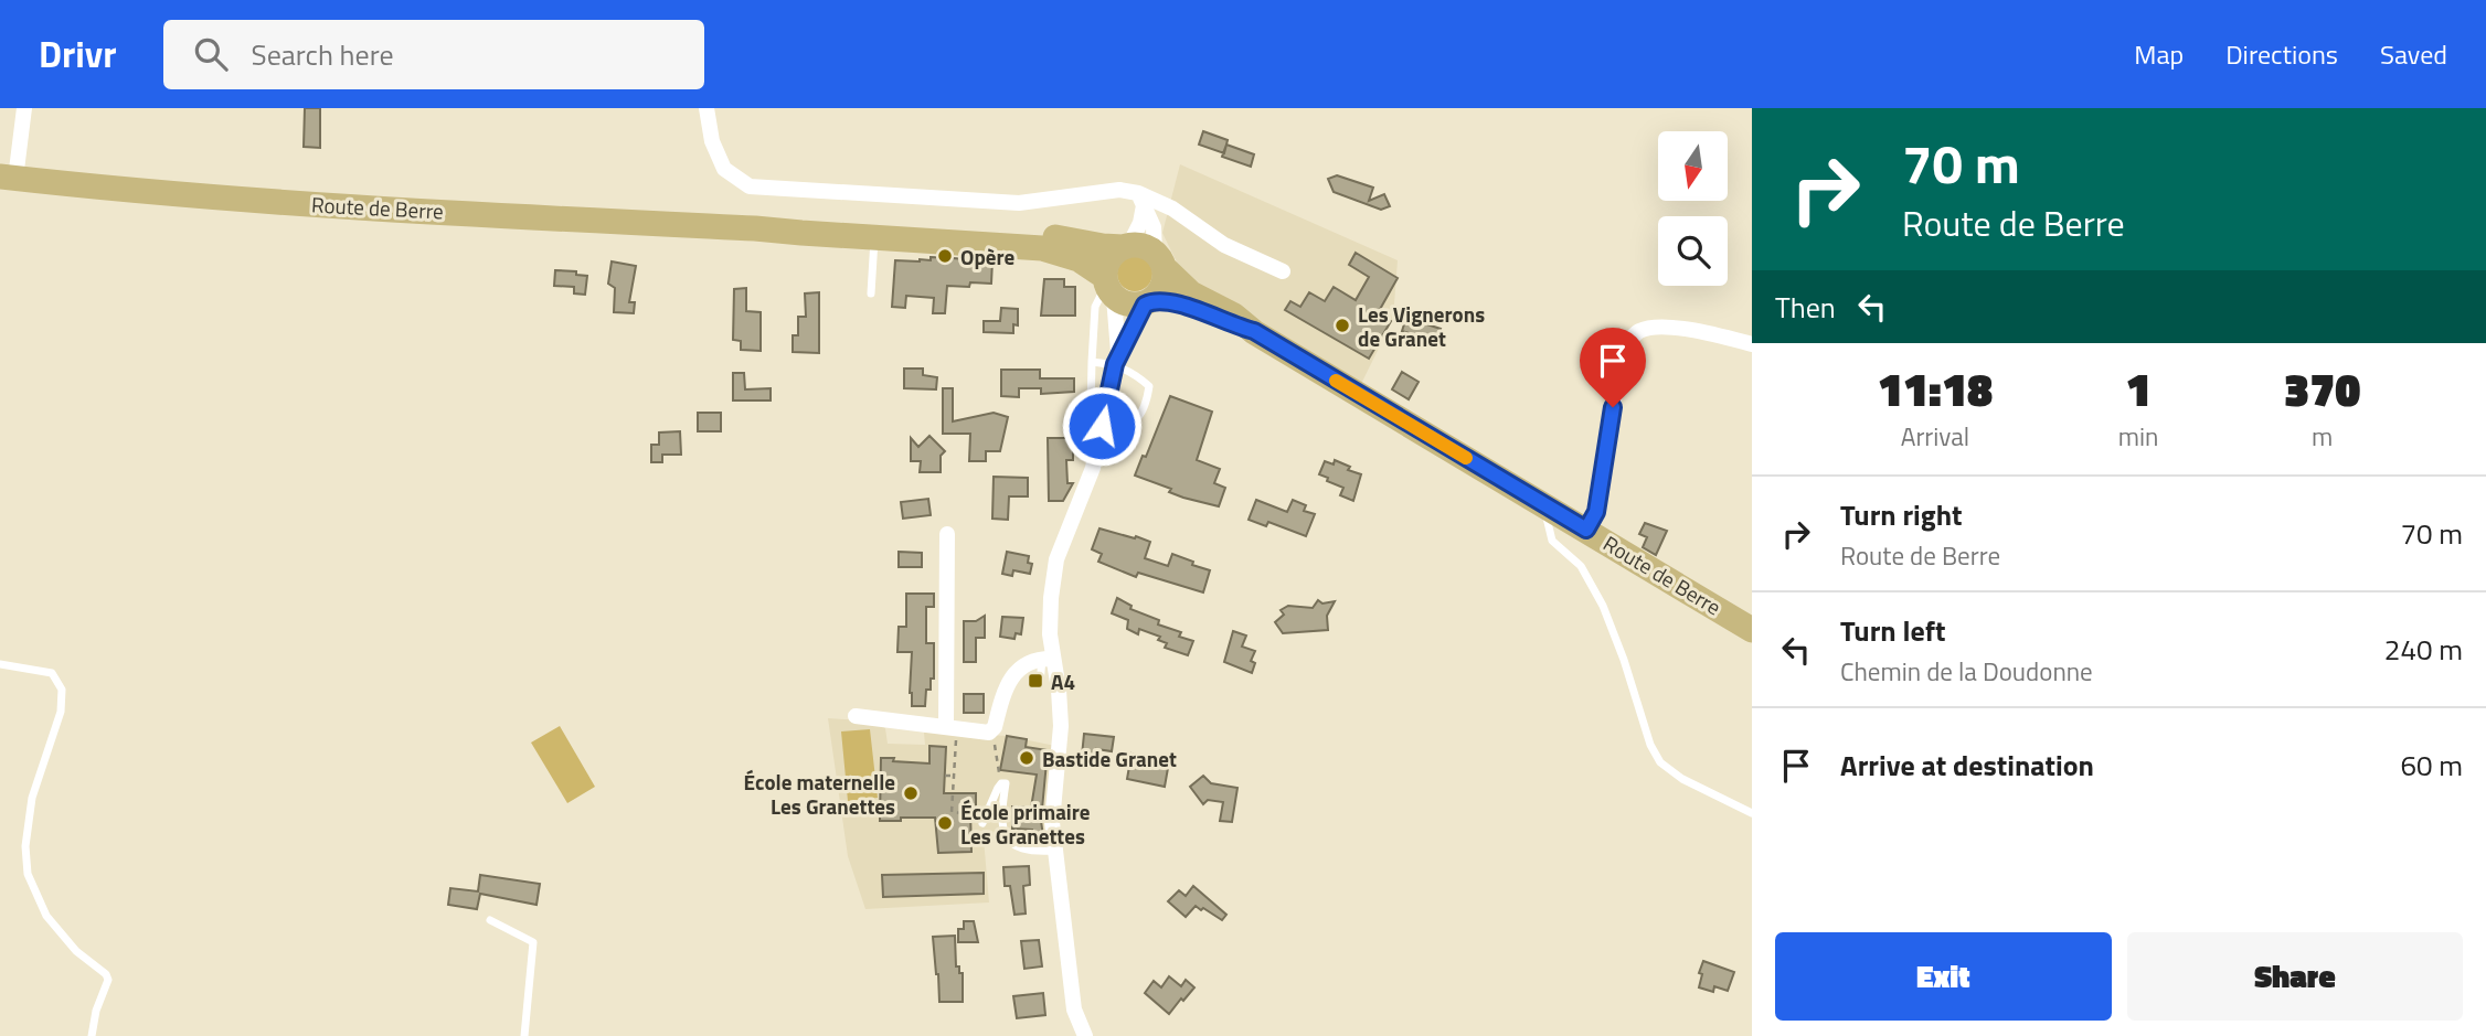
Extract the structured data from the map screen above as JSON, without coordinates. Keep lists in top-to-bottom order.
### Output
{
  "streets": {
    "main road": ["Route de Berre"]
  },
  "places": {
    "other": [
      "Opère",
      "Les Vignerons de Granet",
      "Bastide Granet",
      "École maternelle Les Granettes",
      "École primaire Les Granettes"
    ],
    "transit": ["A4"]
  },
  "north": "bottom",
  "page": {
    "header": "Drivr",
    "search": "Search here",
    "nav": ["Map", "Directions", "Saved"],
    "turn": ["70 m", "Route de Berre"],
    "then": "Then",
    "eta": [
      "11:18",
      "Arrival",
      "1",
      "min",
      "370",
      "m"
    ],
    "list": [
      {
        "name": "Turn right",
        "note": "Route de Berre",
        "value": "70 m"
      },
      {
        "name": "Turn left",
        "note": "Chemin de la Doudonne",
        "value": "240 m"
      },
      {
        "name": "Arrive at destination",
        "value": "60 m"
      }
    ],
    "buttons": ["Exit", "Share"]
  }
}
